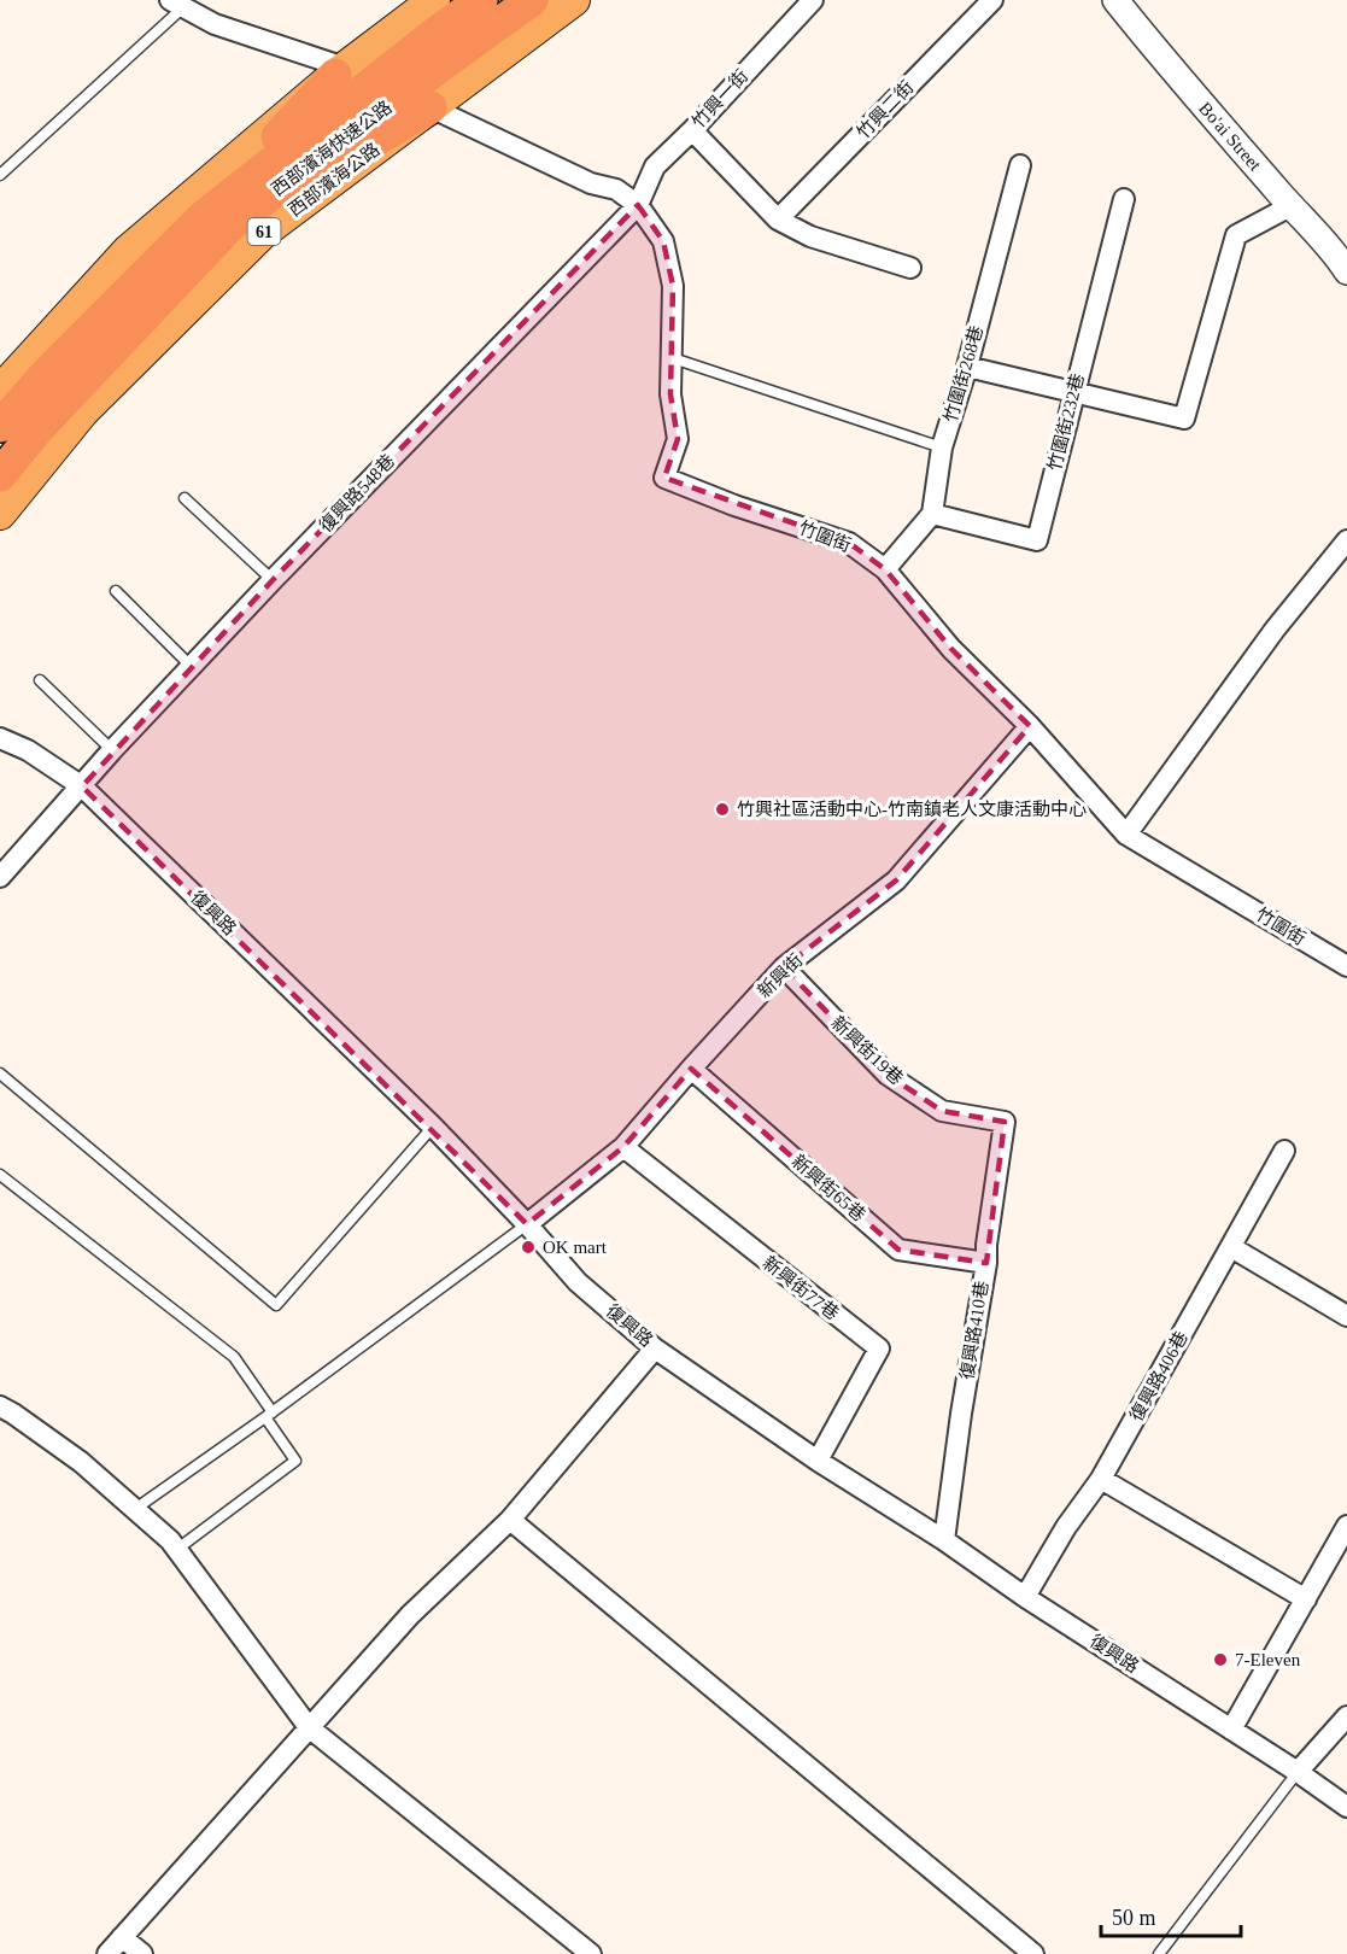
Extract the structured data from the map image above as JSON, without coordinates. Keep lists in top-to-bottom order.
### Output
{
  "streets": {
    "highway": ["西部濱海快速公路", "61"],
    "main road": ["西部濱海公路"],
    "street": [
      "竹興一街",
      "竹興二街",
      "Bo'ai Street",
      "竹圍街268巷",
      "竹圍街232巷",
      "復興路548巷",
      "竹圍街",
      "復興路",
      "新興街",
      "新興街19巷",
      "新興街65巷",
      "新興街77巷",
      "復興路410巷",
      "復興路406巷"
    ]
  },
  "crossings": [
    ["竹興一街", "復興路548巷"],
    ["竹興一街", "竹圍街"],
    ["西部濱海公路", "竹圍街"],
    ["竹圍街268巷", "竹圍街232巷"],
    ["復興路548巷", "竹圍街"],
    ["復興路548巷", "復興路"],
    ["竹圍街", "新興街"],
    ["復興路", "新興街"],
    ["復興路", "新興街77巷"],
    ["復興路", "復興路410巷"],
    ["復興路", "復興路406巷"],
    ["新興街", "新興街19巷"],
    ["新興街", "新興街65巷"],
    ["新興街", "新興街77巷"],
    ["新興街19巷", "復興路410巷"],
    ["新興街65巷", "復興路410巷"]
  ],
  "places": ["竹興社區活動中心-竹南鎮老人文康活動中心", "OK mart", "7-Eleven"],
  "scale_bar": "50 m"
}
